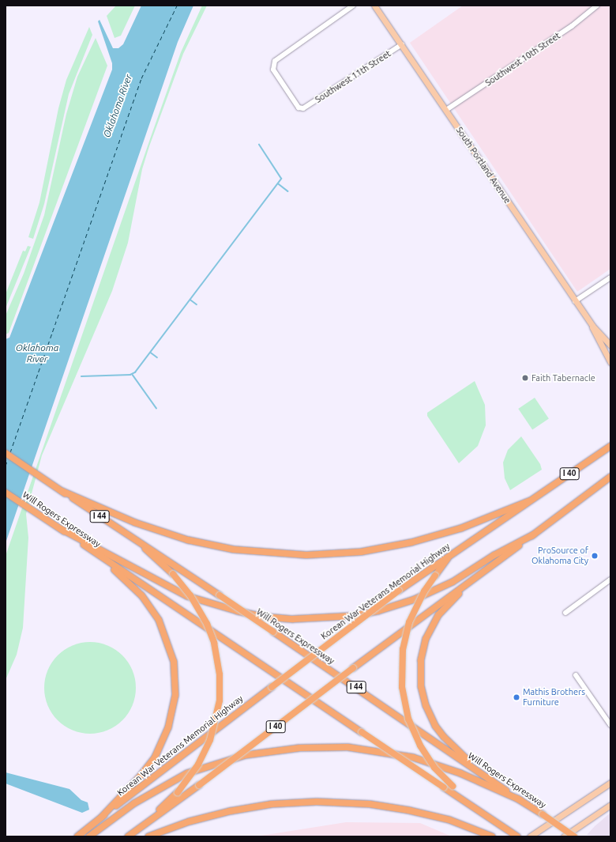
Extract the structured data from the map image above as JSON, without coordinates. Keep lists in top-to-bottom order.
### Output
{
  "streets": {
    "highway": [
      "I 40",
      "I 44",
      "Will Rogers Expressway",
      "Korean War Veterans Memorial Highway"
    ],
    "main road": ["South Portland Avenue"],
    "street": ["Southwest 10th Street", "Southwest 11th Street"]
  },
  "crossings": [
    ["Southwest 10th Street", "South Portland Avenue"],
    ["Southwest 11th Street", "South Portland Avenue"],
    ["I 40", "Korean War Veterans Memorial Highway"]
  ],
  "water": ["Oklahoma River"],
  "places": ["Faith Tabernacle", "ProSource of Oklahoma City", "Mathis Brothers Furniture"]
}
